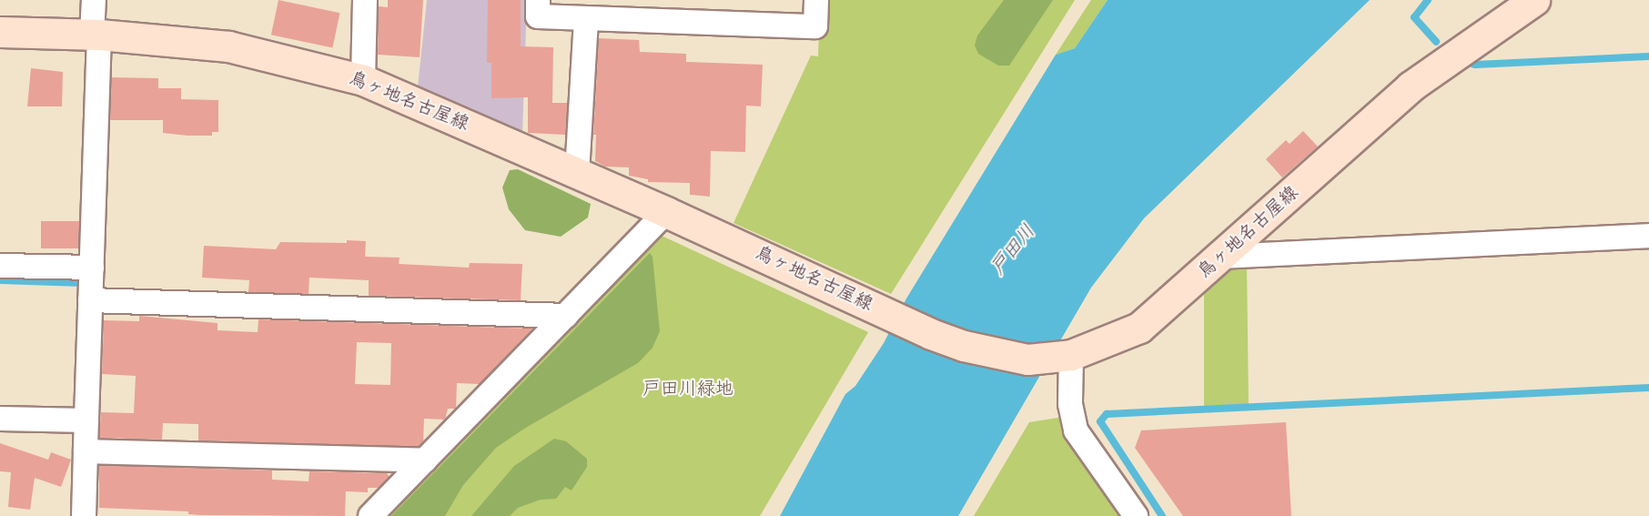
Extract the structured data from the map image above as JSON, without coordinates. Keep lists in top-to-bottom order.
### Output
{
  "streets": {
    "main road": ["鳥ヶ地名古屋線"]
  },
  "water": ["戸田川"],
  "parks": ["戸田川緑地"]
}
